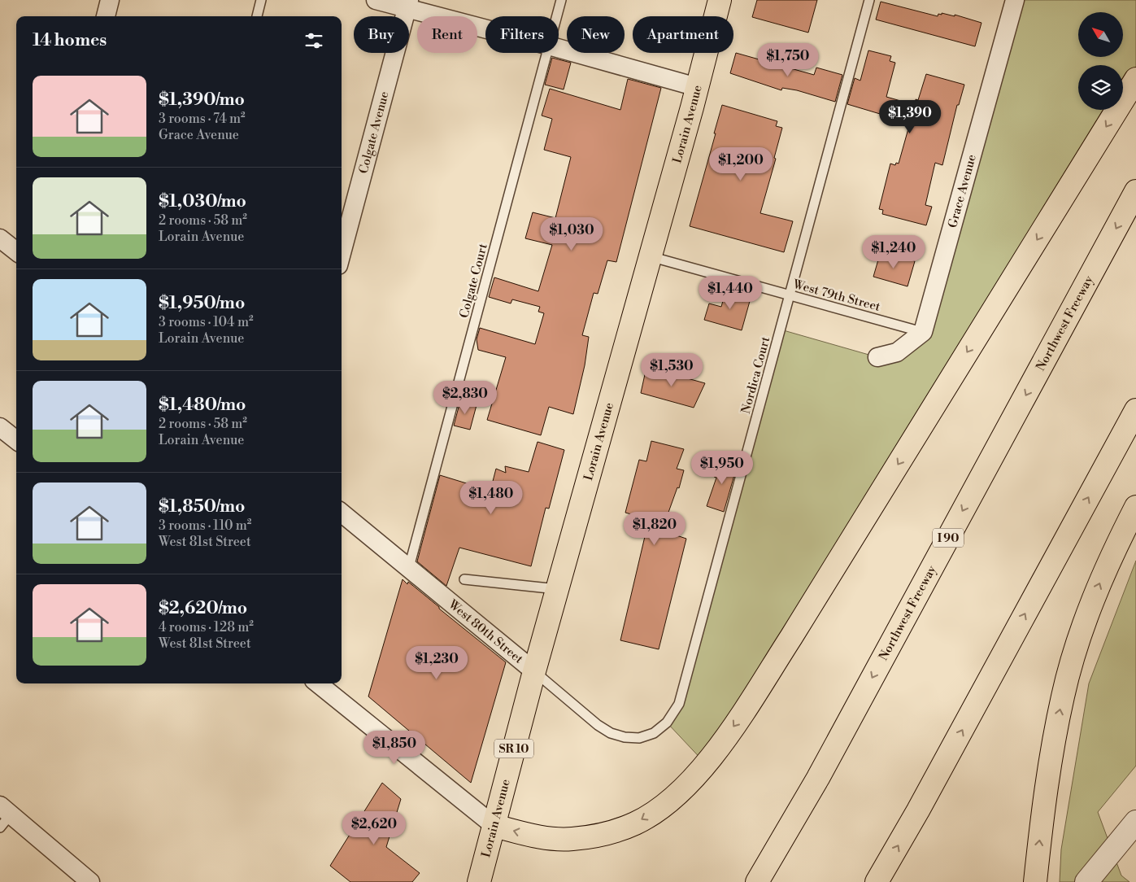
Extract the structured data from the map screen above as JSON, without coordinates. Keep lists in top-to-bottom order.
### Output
{
  "streets": {
    "main road": [
      "Lorain Avenue",
      "Northwest Freeway",
      "I 90",
      "SR 10"
    ],
    "street": ["Colgate Avenue", "Grace Avenue", "West 80th Street"],
    "lane": ["Colgate Court", "West 79th Street", "Nordica Court"]
  },
  "crossings": [
    ["Lorain Avenue", "West 79th Street"],
    ["Lorain Avenue", "West 80th Street"],
    ["Grace Avenue", "West 79th Street"],
    ["Colgate Court", "West 80th Street"],
    ["West 79th Street", "Nordica Court"],
    ["Nordica Court", "West 80th Street"]
  ],
  "north": "top left",
  "page": {
    "chip": [
      "Buy",
      "Rent",
      "Filters",
      "New",
      "Apartment"
    ],
    "heading": "14 homes",
    "price": [
      "$1,750",
      "$1,390",
      "$1,200",
      "$1,030",
      "$1,240",
      "$1,440",
      "$1,530",
      "$2,830",
      "$1,950",
      "$1,480",
      "$1,820",
      "$1,230",
      "$1,850",
      "$2,620"
    ],
    "list": [
      {
        "name": "$1,390/mo",
        "note": "3 rooms · 74 m² · Grace Avenue"
      },
      {
        "name": "$1,030/mo",
        "note": "2 rooms · 58 m² · Lorain Avenue"
      },
      {
        "name": "$1,950/mo",
        "note": "3 rooms · 104 m² · Lorain Avenue"
      },
      {
        "name": "$1,480/mo",
        "note": "2 rooms · 58 m² · Lorain Avenue"
      },
      {
        "name": "$1,850/mo",
        "note": "3 rooms · 110 m² · West 81st Street"
      },
      {
        "name": "$2,620/mo",
        "note": "4 rooms · 128 m² · West 81st Street"
      }
    ]
  }
}
